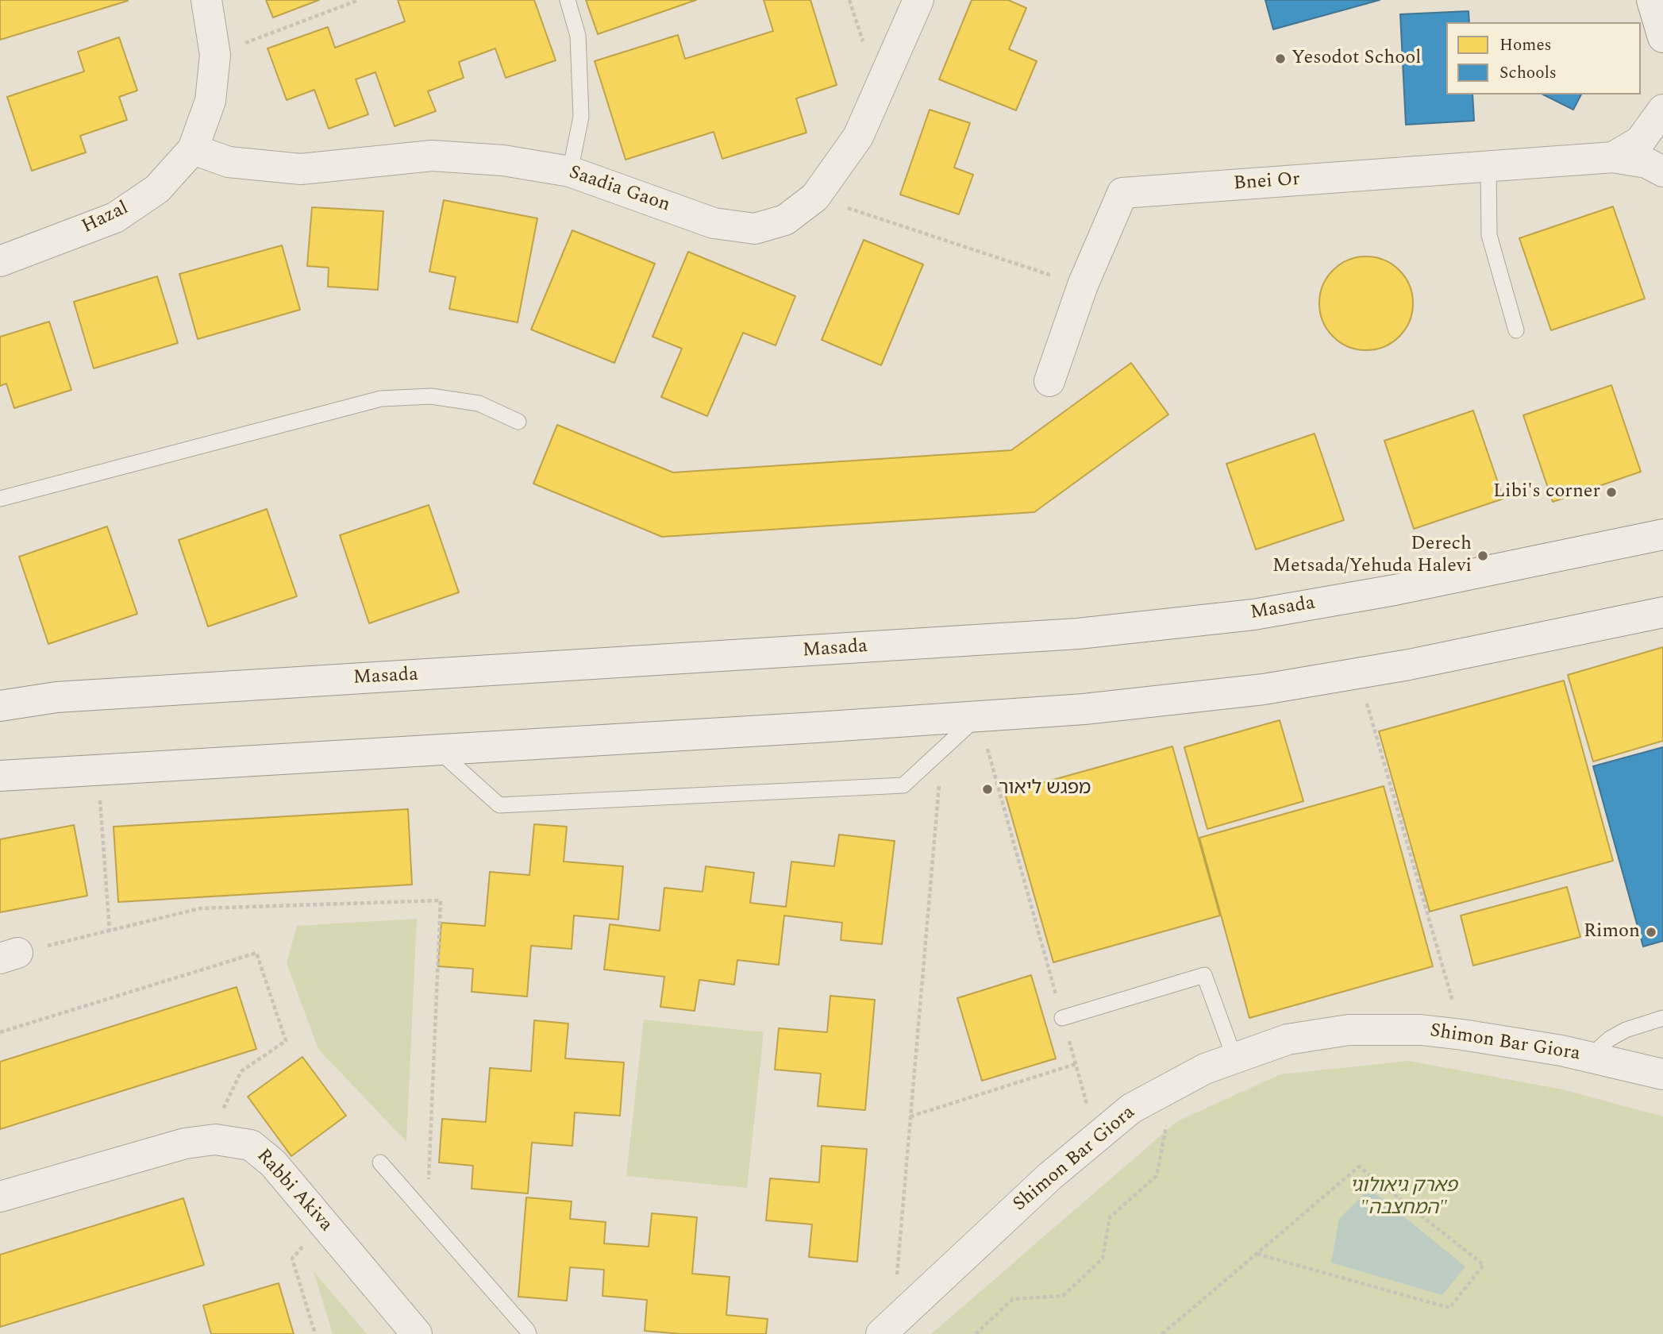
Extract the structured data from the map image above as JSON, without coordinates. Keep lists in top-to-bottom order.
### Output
{
  "streets": {
    "street": [
      "Bnei Or",
      "Saadia Gaon",
      "Hazal",
      "Masada",
      "Shimon Bar Giora",
      "Rabbi Akiva"
    ]
  },
  "crossings": [
    ["Saadia Gaon", "Hazal"]
  ],
  "parks": ["פארק גיאולוגי \"המחצבה\""],
  "places": [
    "Yesodot School",
    "Libi's corner",
    "Derech Metsada/Yehuda Halevi",
    "מפגש ליאור",
    "Rimon"
  ],
  "legend": ["Homes", "Schools"]
}
